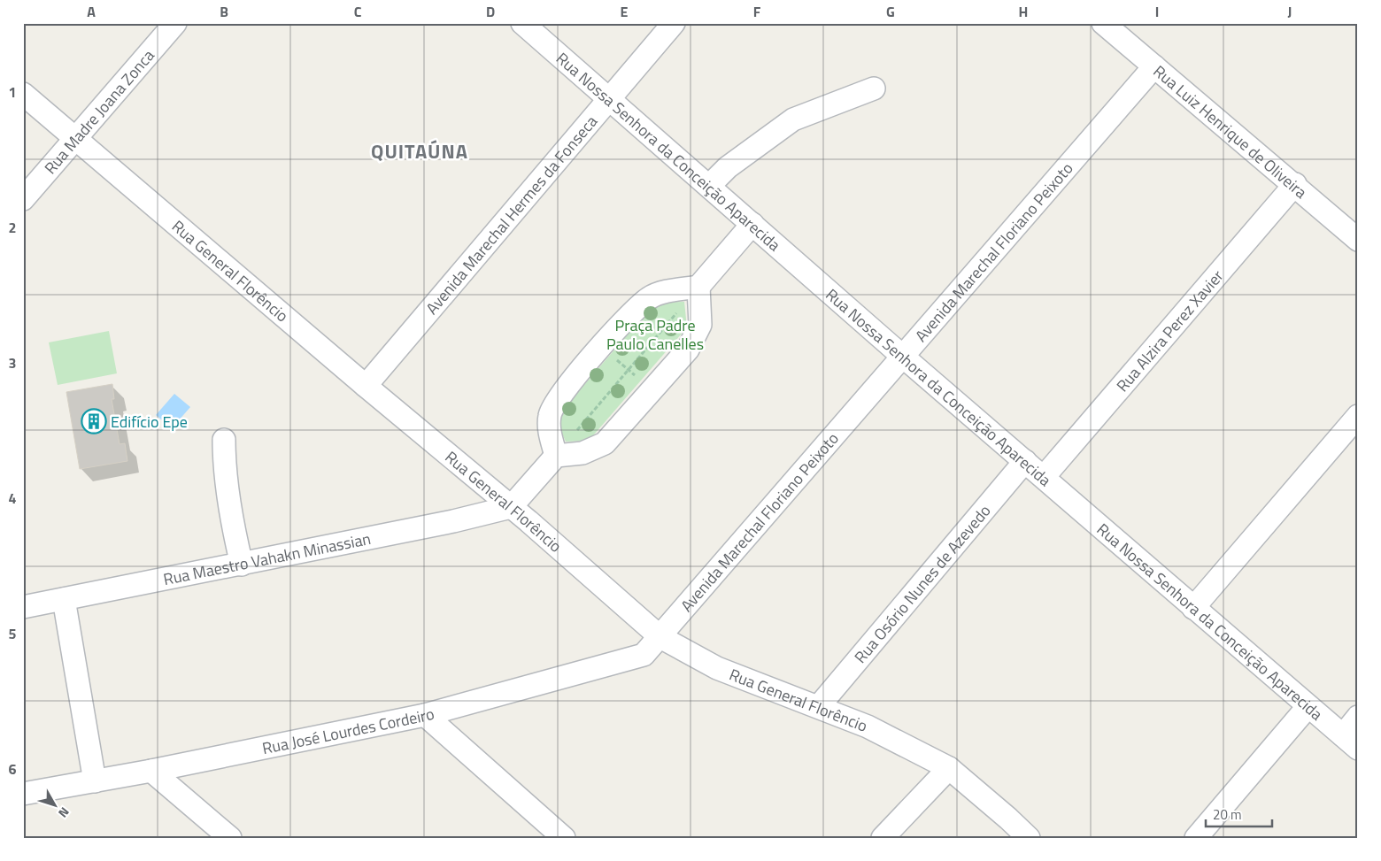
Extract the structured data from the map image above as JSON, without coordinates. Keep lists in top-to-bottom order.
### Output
{
  "streets": {
    "street": [
      "Rua Madre Joana Zonca",
      "Rua Luiz Henrique de Oliveira",
      "Rua Nossa Senhora da Conceição Aparecida",
      "Avenida Marechal Hermes da Fonseca",
      "Avenida Marechal Floriano Peixoto",
      "Rua General Florêncio",
      "Rua Alzira Perez Xavier",
      "Rua Maestro Vahakn Minassian",
      "Rua Osório Nunes de Azevedo",
      "Rua José Lourdes Cordeiro"
    ]
  },
  "crossings": [
    ["Rua Madre Joana Zonca", "Rua General Florêncio"],
    ["Rua Luiz Henrique de Oliveira", "Avenida Marechal Floriano Peixoto"],
    ["Rua Luiz Henrique de Oliveira", "Rua Alzira Perez Xavier"],
    ["Rua Nossa Senhora da Conceição Aparecida", "Avenida Marechal Hermes da Fonseca"],
    ["Rua Nossa Senhora da Conceição Aparecida", "Avenida Marechal Floriano Peixoto"],
    ["Rua Nossa Senhora da Conceição Aparecida", "Rua Alzira Perez Xavier"],
    ["Rua Nossa Senhora da Conceição Aparecida", "Rua Osório Nunes de Azevedo"],
    ["Avenida Marechal Hermes da Fonseca", "Rua General Florêncio"],
    ["Avenida Marechal Floriano Peixoto", "Rua General Florêncio"],
    ["Avenida Marechal Floriano Peixoto", "Rua José Lourdes Cordeiro"],
    ["Rua General Florêncio", "Rua Maestro Vahakn Minassian"],
    ["Rua General Florêncio", "Rua Osório Nunes de Azevedo"],
    ["Rua General Florêncio", "Rua José Lourdes Cordeiro"]
  ],
  "districts": ["QUITAÚNA"],
  "parks": ["Praça Padre Paulo Canelles"],
  "places": {
    "building": ["Edifício Epe"]
  },
  "scale_bar": "20 m",
  "north": "bottom right",
  "grid": {
    "columns": [
      "A",
      "B",
      "C",
      "D",
      "E",
      "F",
      "G",
      "H",
      "I",
      "J"
    ],
    "rows": [
      "1",
      "2",
      "3",
      "4",
      "5",
      "6"
    ]
  }
}
